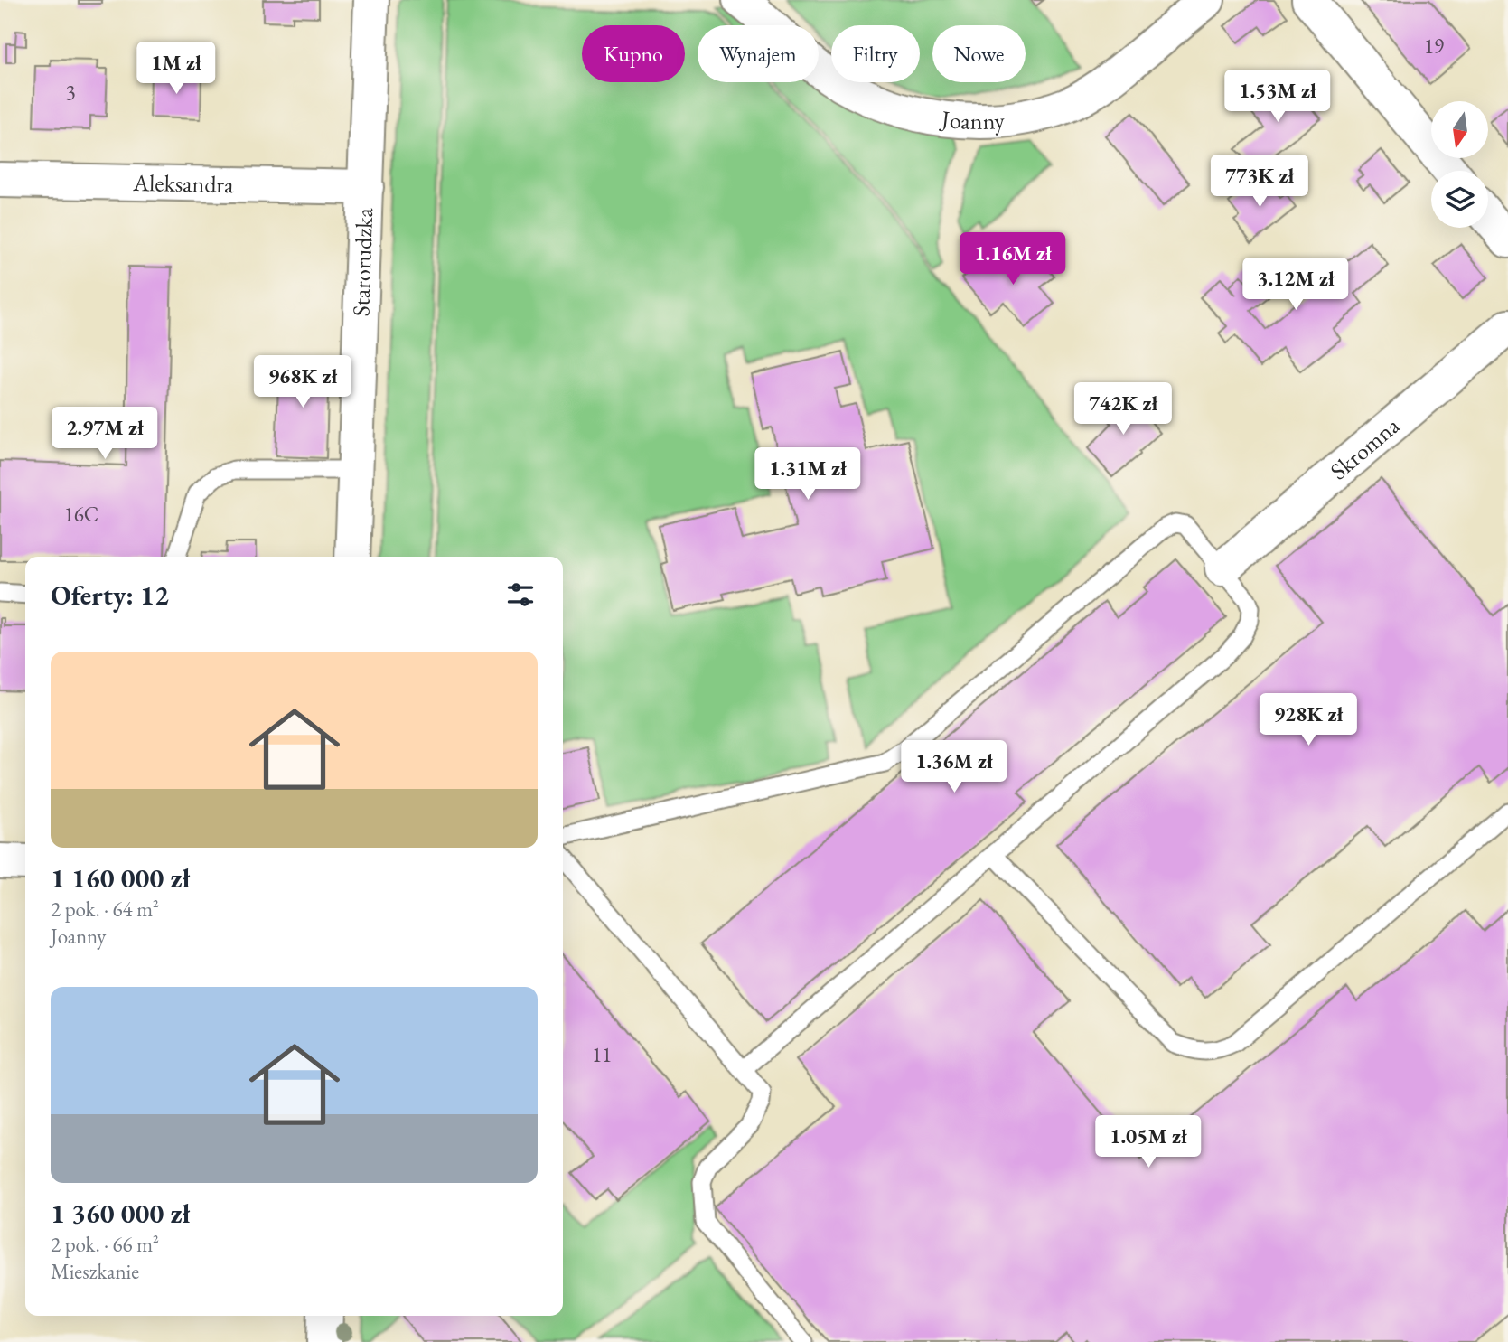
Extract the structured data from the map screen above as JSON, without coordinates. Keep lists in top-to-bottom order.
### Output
{
  "streets": {
    "street": [
      "Joanny",
      "Aleksandra",
      "Starorudzka",
      "Skromna"
    ]
  },
  "crossings": [
    ["Aleksandra", "Starorudzka"]
  ],
  "house_numbers": [
    "19",
    "3",
    "16C",
    "11"
  ],
  "north": "bottom",
  "page": {
    "chip": [
      "Kupno",
      "Wynajem",
      "Filtry",
      "Nowe"
    ],
    "price": [
      "1M zł",
      "1.53M zł",
      "773K zł",
      "1.16M zł",
      "3.12M zł",
      "968K zł",
      "742K zł",
      "2.97M zł",
      "1.31M zł",
      "928K zł",
      "1.36M zł",
      "1.05M zł"
    ],
    "heading": "Oferty: 12",
    "list": [
      {
        "name": "1 160 000 zł",
        "note": "2 pok. · 64 m² · Joanny"
      },
      {
        "name": "1 360 000 zł",
        "note": "2 pok. · 66 m² · Mieszkanie"
      }
    ]
  }
}
